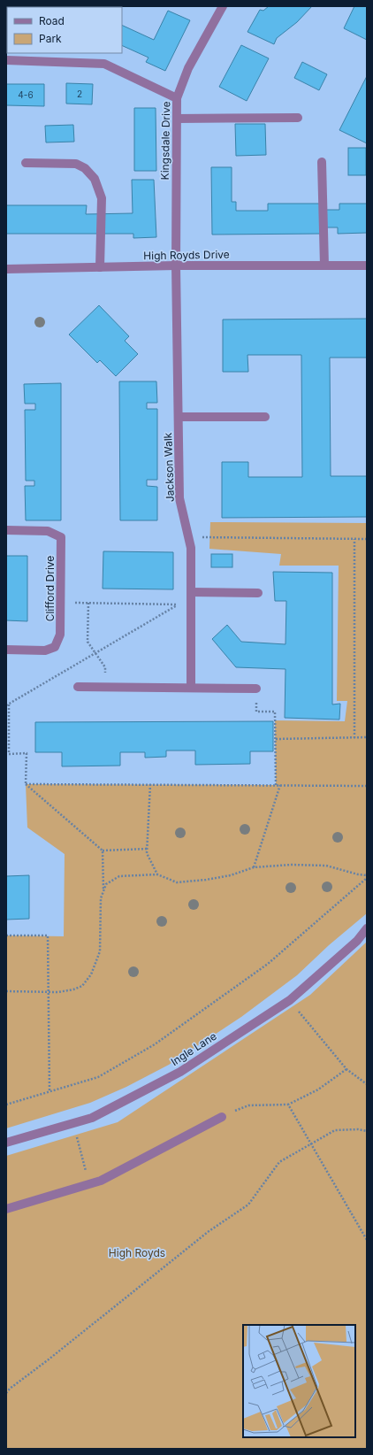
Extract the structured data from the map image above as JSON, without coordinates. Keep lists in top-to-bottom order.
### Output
{
  "streets": {
    "street": [
      "Kingsdale Drive",
      "High Royds Drive",
      "Jackson Walk",
      "Clifford Drive",
      "Ingle Lane"
    ]
  },
  "crossings": [
    ["Kingsdale Drive", "High Royds Drive"],
    ["Kingsdale Drive", "Jackson Walk"],
    ["High Royds Drive", "Jackson Walk"]
  ],
  "parks": ["High Royds"],
  "house_numbers": ["2", "4-6"],
  "legend": ["Road", "Park"]
}
